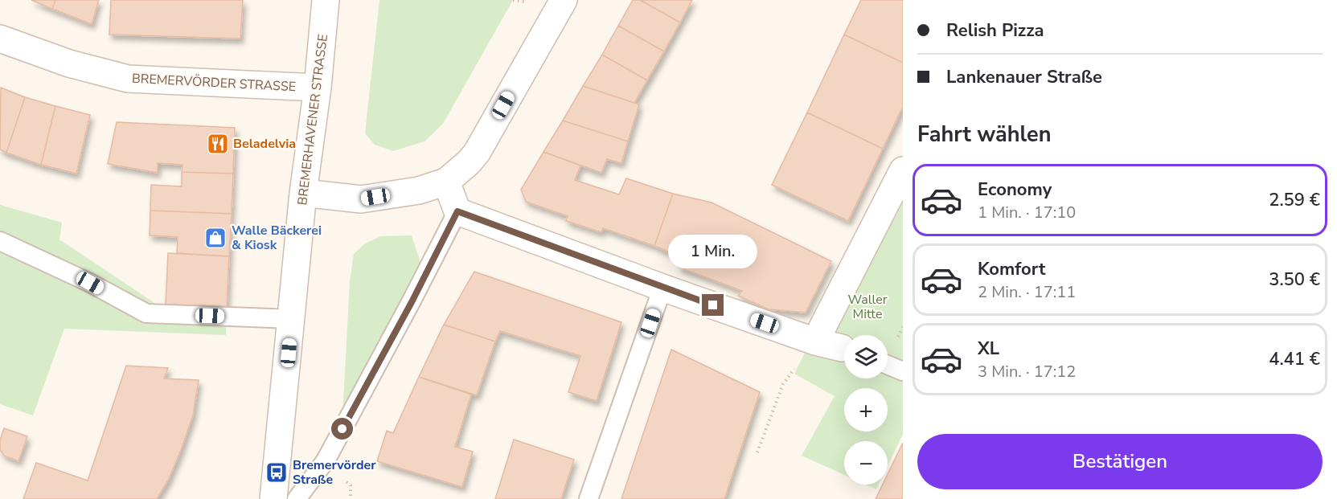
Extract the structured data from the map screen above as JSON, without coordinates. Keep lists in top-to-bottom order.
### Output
{
  "streets": {
    "street": ["BREMERVÖRDER STRASSE", "BREMERHAVENER STRASSE"]
  },
  "crossings": [
    ["BREMERVÖRDER STRASSE", "BREMERHAVENER STRASSE"]
  ],
  "parks": ["Waller Mitte"],
  "places": {
    "restaurant": ["Beladelvia"],
    "shop": ["Walle Bäckerei & Kiosk"],
    "bus stop": ["Bremervörder Straße"]
  },
  "page": {
    "banner": ["Relish Pizza", "Lankenauer Straße"],
    "heading": "Fahrt wählen",
    "list": [
      {
        "name": "Economy",
        "note": "1 Min. · 17:10",
        "value": "2.59 €"
      },
      {
        "name": "Komfort",
        "note": "2 Min. · 17:11",
        "value": "3.50 €"
      },
      {
        "name": "XL",
        "note": "3 Min. · 17:12",
        "value": "4.41 €"
      }
    ],
    "bubble": "1 Min.",
    "map_buttons": ["+", "−"],
    "buttons": "Bestätigen"
  }
}
